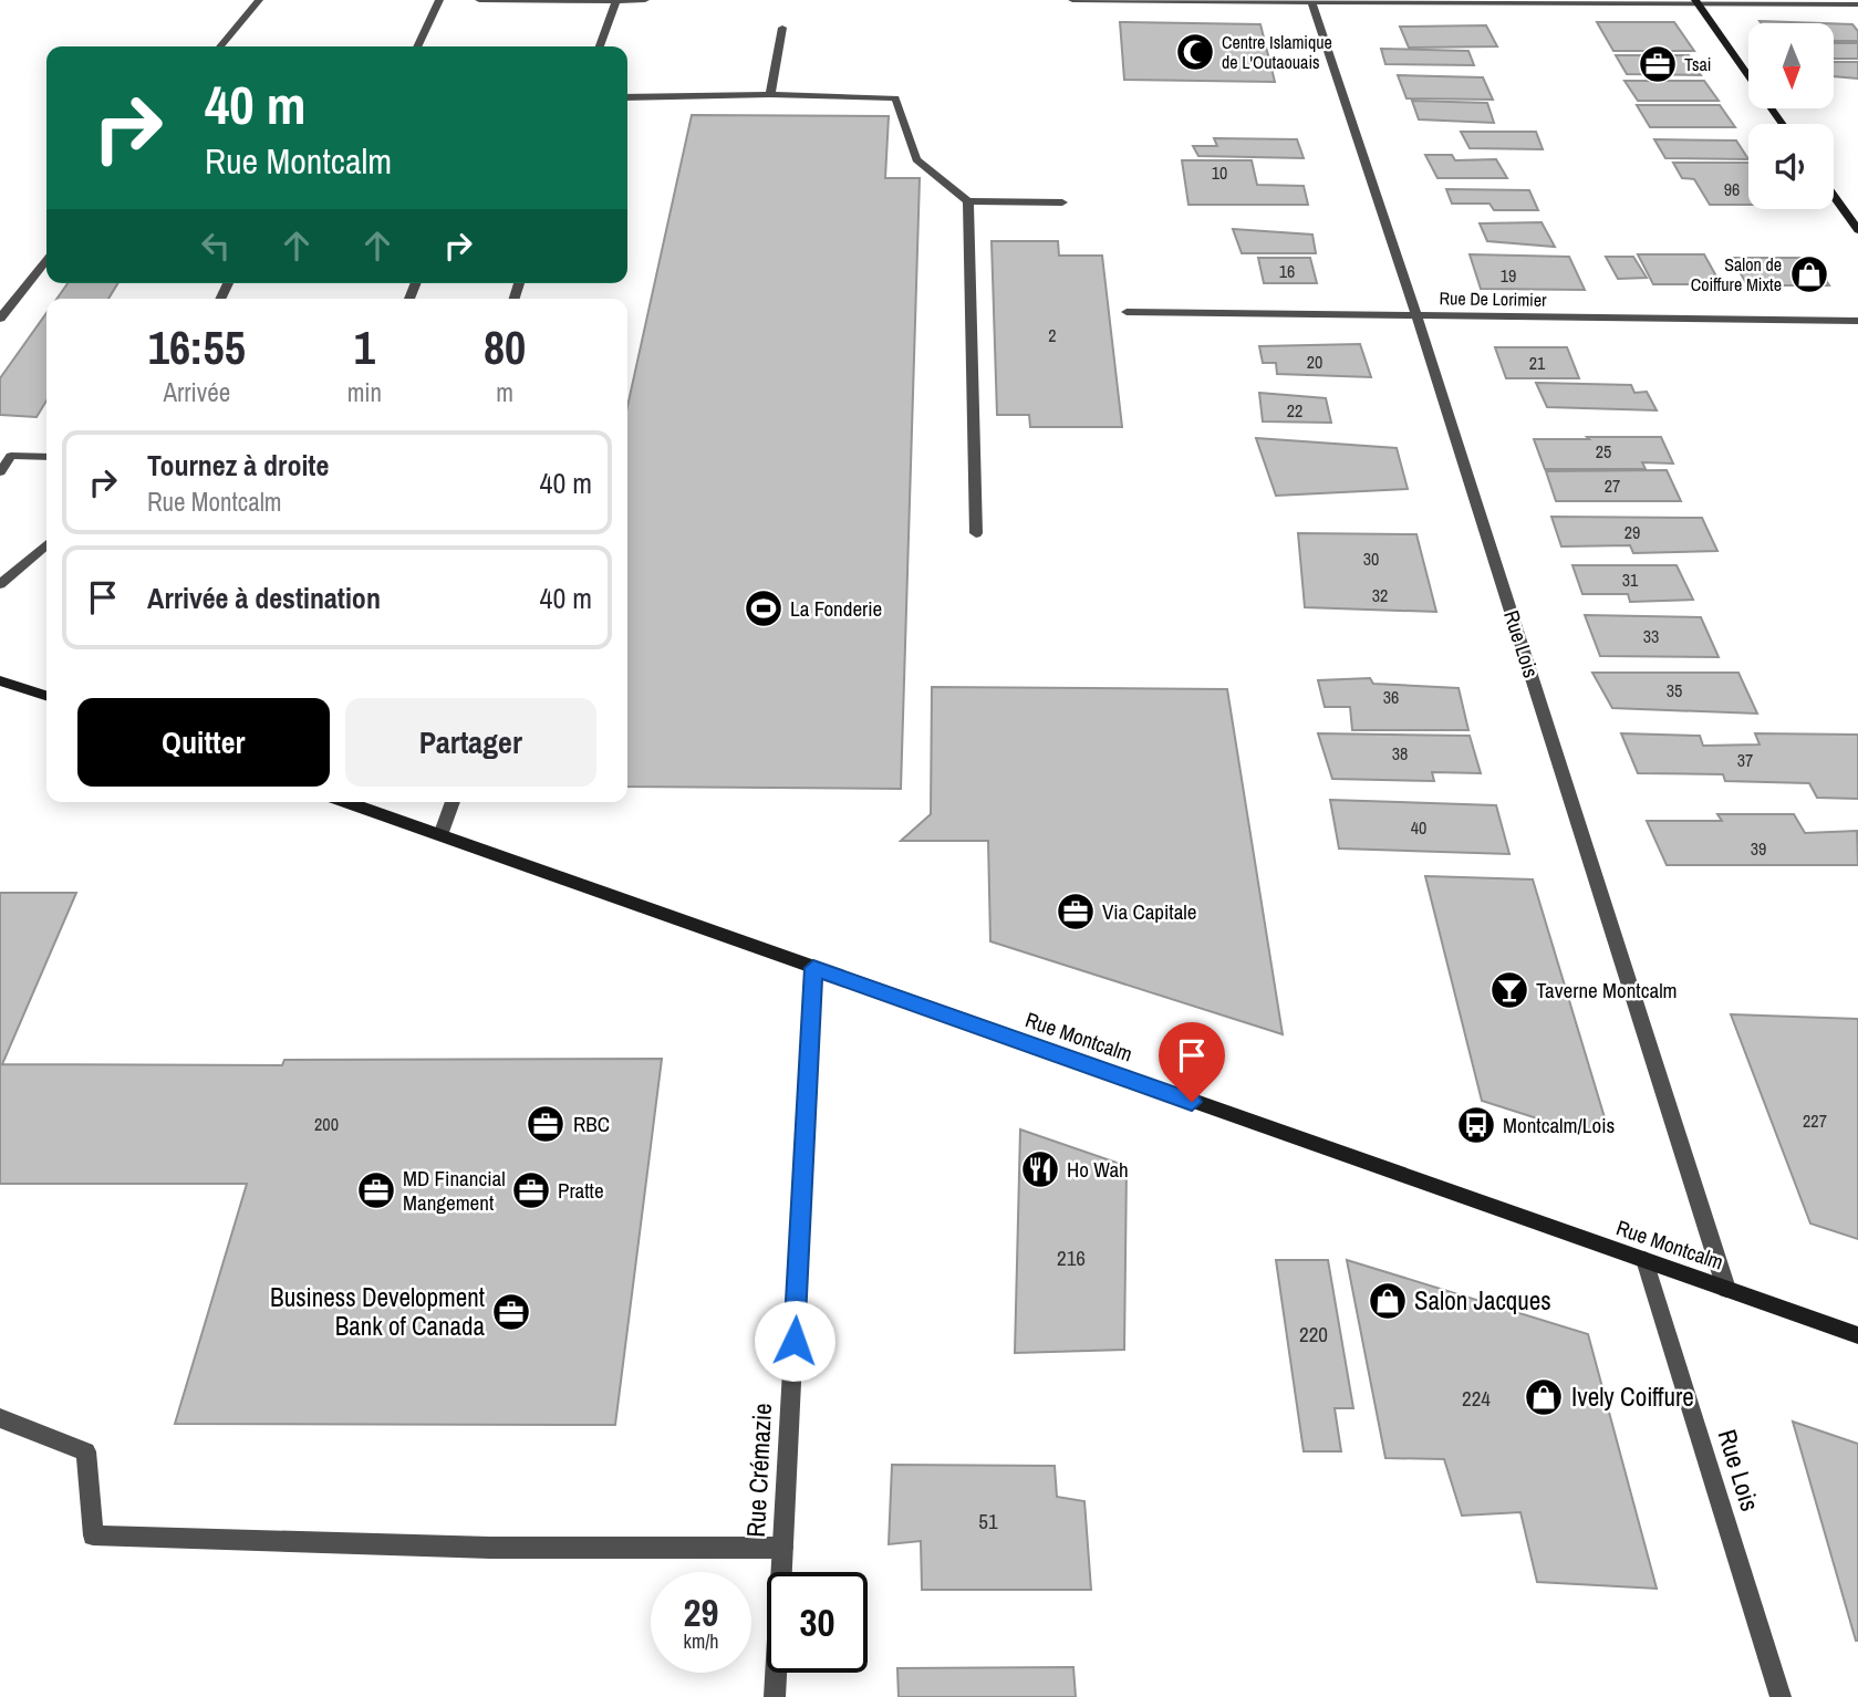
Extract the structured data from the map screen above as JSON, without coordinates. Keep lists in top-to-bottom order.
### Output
{
  "streets": {
    "main road": ["Rue Montcalm"],
    "street": ["Rue De Lorimier", "Rue Lois", "Rue Crémazie"]
  },
  "crossings": [
    ["Rue De Lorimier", "Rue Lois"],
    ["Rue Lois", "Rue Montcalm"],
    ["Rue Montcalm", "Rue Crémazie"]
  ],
  "places": {
    "mosque": ["Centre Islamique de L'Outaouais"],
    "office": [
      "Tsai",
      "Via Capitale",
      "RBC",
      "MD Financial Mangement",
      "Pratte",
      "Business Development Bank of Canada"
    ],
    "shop": ["Salon de Coiffure Mixte", "Salon Jacques", "Ively Coiffure"],
    "sports": ["La Fonderie"],
    "bar": ["Taverne Montcalm"],
    "bus stop": ["Montcalm/Lois"],
    "restaurant": ["Ho Wah"]
  },
  "house_numbers": [
    "10",
    "96",
    "16",
    "19",
    "2",
    "20",
    "21",
    "22",
    "25",
    "27",
    "29",
    "30",
    "31",
    "32",
    "33",
    "35",
    "36",
    "38",
    "37",
    "40",
    "39",
    "227",
    "200",
    "216",
    "220",
    "224",
    "51"
  ],
  "north": "bottom",
  "page": {
    "turn": ["40 m", "Rue Montcalm"],
    "eta": [
      "16:55",
      "Arrivée",
      "1",
      "min",
      "80",
      "m"
    ],
    "list": [
      {
        "name": "Tournez à droite",
        "note": "Rue Montcalm",
        "value": "40 m"
      },
      {
        "name": "Arrivée à destination",
        "value": "40 m"
      }
    ],
    "buttons": ["Quitter", "Partager"],
    "speed": "29 km/h",
    "limit": "30"
  }
}
